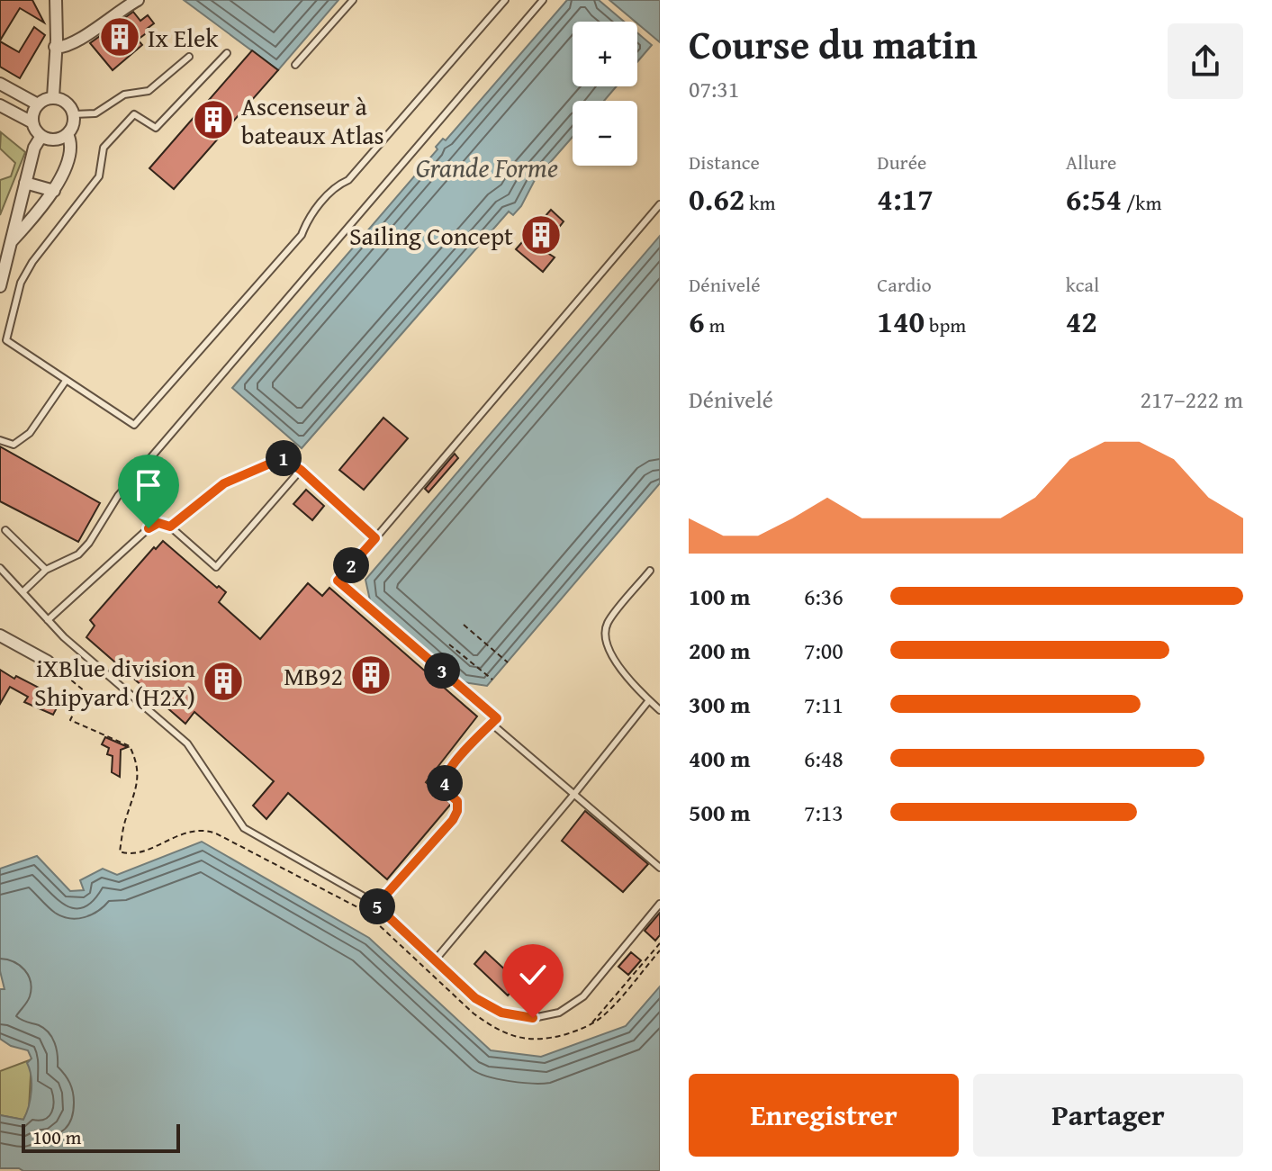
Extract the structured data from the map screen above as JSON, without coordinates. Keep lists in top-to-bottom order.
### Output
{
  "water": ["Grande Forme"],
  "places": {
    "building": [
      "Ix Elek",
      "Ascenseur à bateaux Atlas",
      "Sailing Concept",
      "MB92",
      "iXBlue division Shipyard (H2X)"
    ]
  },
  "scale_bar": "100 m",
  "page": {
    "heading": ["Course du matin", "07:31"],
    "map_buttons": ["+", "−"],
    "stats": [
      ["Distance", "0.62 km"],
      ["Durée", "4:17"],
      ["Allure", "6:54 /km"],
      ["Dénivelé", "6 m"],
      ["Cardio", "140 bpm"],
      ["kcal", "42"]
    ],
    "chart": ["Dénivelé", "217–222 m"],
    "pins": [
      "1",
      "2",
      "3",
      "4",
      "5"
    ],
    "list": [
      {
        "name": "100 m",
        "note": "6:36"
      },
      {
        "name": "200 m",
        "note": "7:00"
      },
      {
        "name": "300 m",
        "note": "7:11"
      },
      {
        "name": "400 m",
        "note": "6:48"
      },
      {
        "name": "500 m",
        "note": "7:13"
      }
    ],
    "buttons": ["Enregistrer", "Partager"],
    "scale": "100 m"
  }
}
